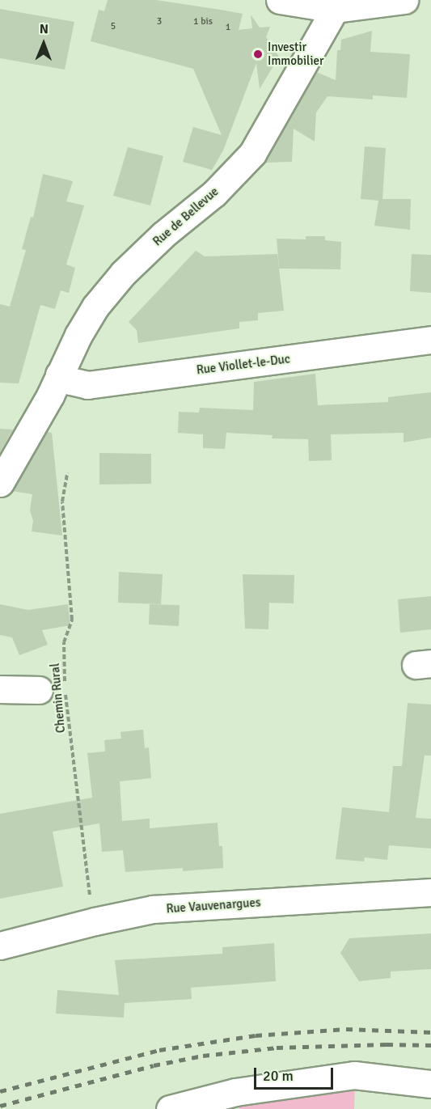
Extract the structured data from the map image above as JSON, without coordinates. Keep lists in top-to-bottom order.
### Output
{
  "streets": {
    "street": ["Rue de Bellevue", "Rue Viollet-le-Duc", "Rue Vauvenargues"],
    "path": ["Chemin Rural"]
  },
  "crossings": [
    ["Rue de Bellevue", "Rue Viollet-le-Duc"],
    ["Chemin Rural", "Rue Vauvenargues"]
  ],
  "places": ["Investir Immobilier"],
  "house_numbers": [
    "3",
    "1 bis",
    "5",
    "1"
  ],
  "scale_bar": "20 m",
  "north": "top"
}
